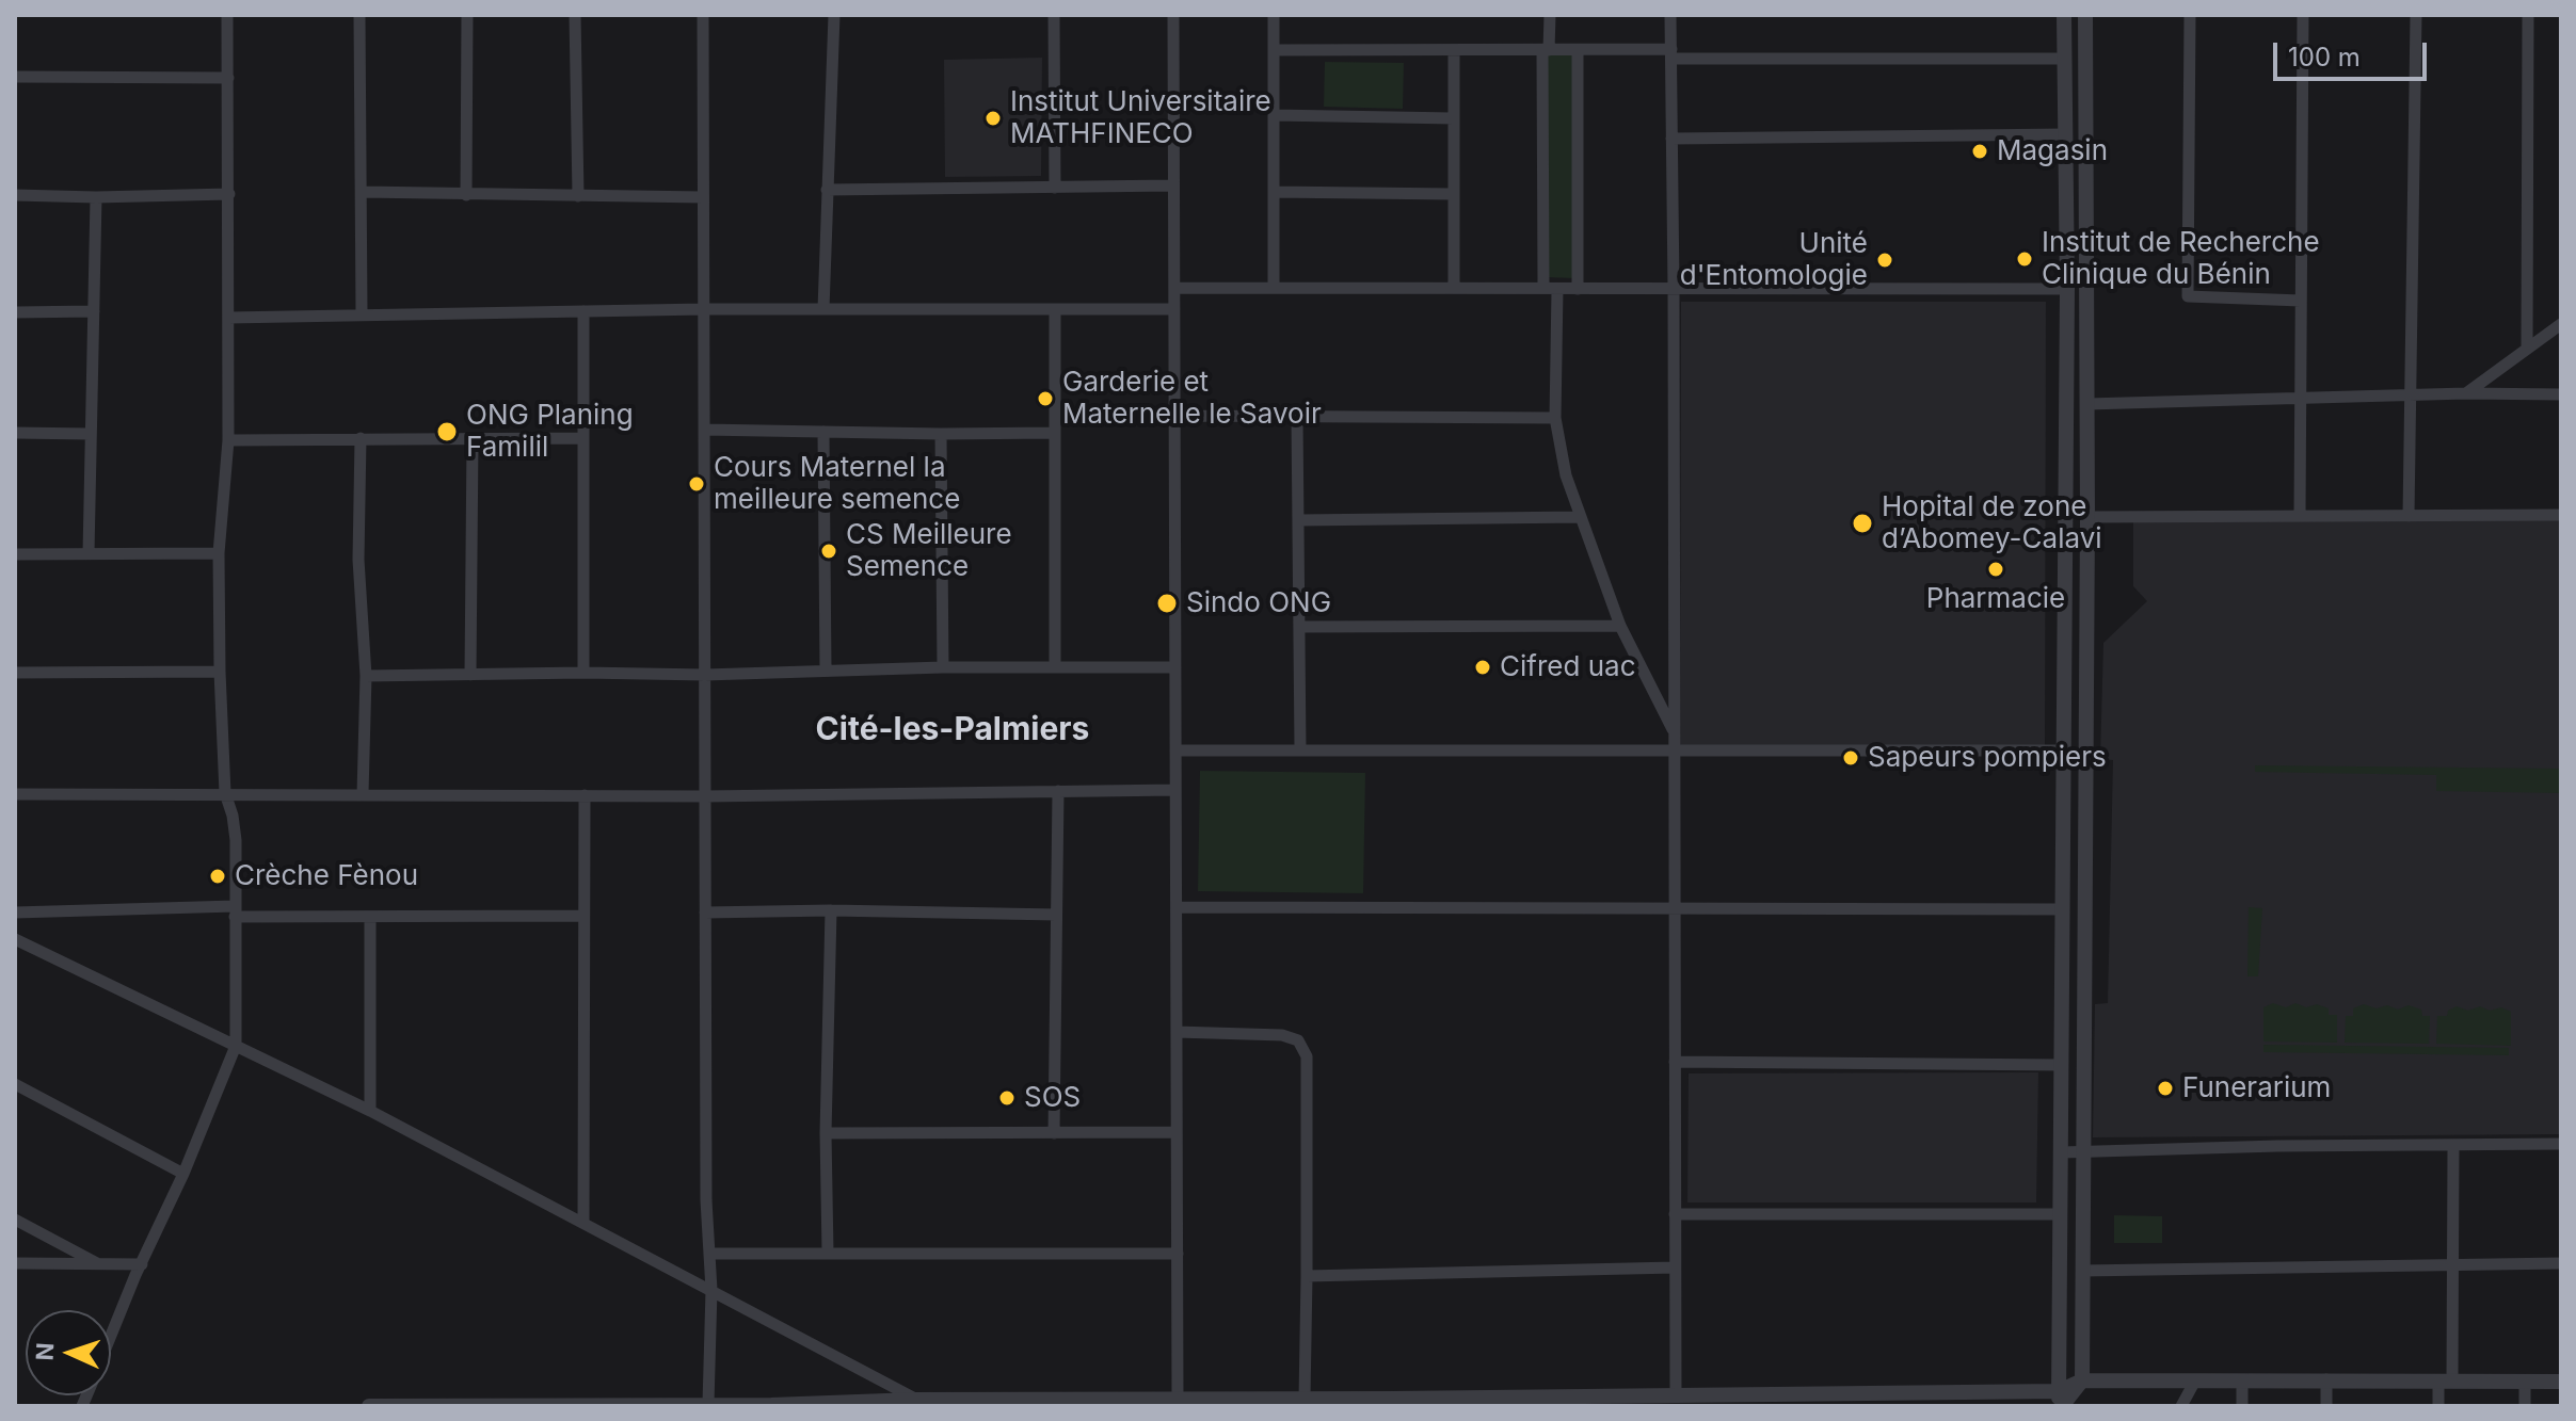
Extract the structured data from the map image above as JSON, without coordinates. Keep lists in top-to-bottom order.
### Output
{
  "districts": ["Cité-les-Palmiers"],
  "places": [
    "Institut Universitaire MATHFINECO",
    "Magasin",
    "Institut de Recherche Clinique du Bénin",
    "Unité d'Entomologie",
    "Garderie et Maternelle le Savoir",
    "ONG Planing Familil",
    "Cours Maternel la meilleure semence",
    "Hopital de zone d’Abomey-Calavi",
    "CS Meilleure Semence",
    "Pharmacie",
    "Sindo ONG",
    "Cifred uac",
    "Sapeurs pompiers",
    "Crèche Fènou",
    "Funerarium",
    "SOS"
  ],
  "scale_bar": "100 m",
  "north": "left"
}
